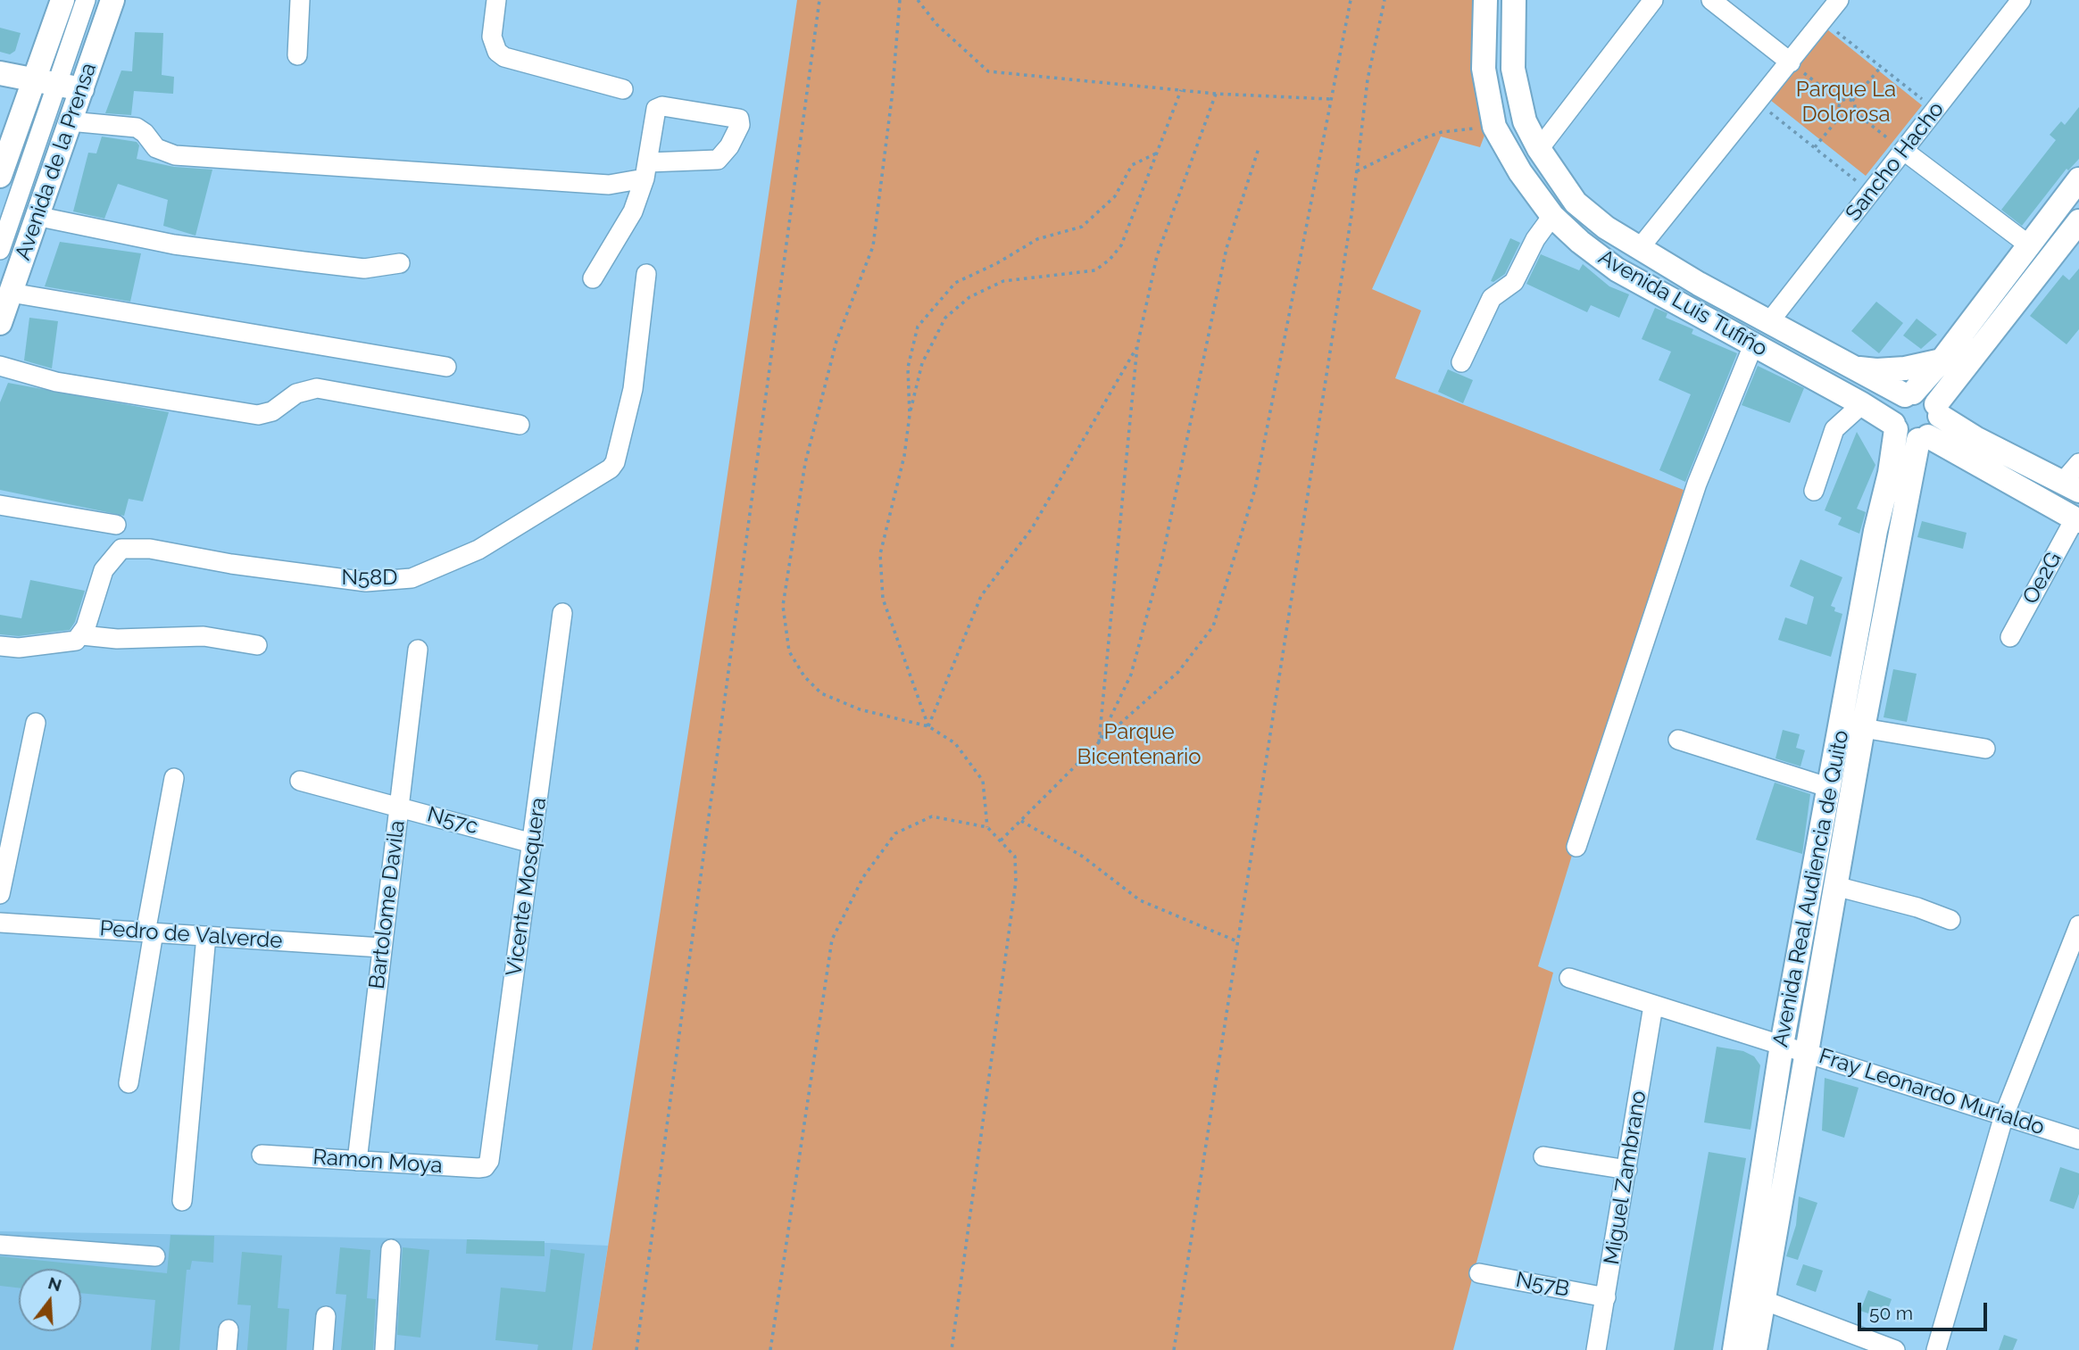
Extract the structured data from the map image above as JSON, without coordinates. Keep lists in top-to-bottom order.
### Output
{
  "streets": {
    "main road": ["Avenida de la Prensa", "Avenida Luis Tufiño", "Avenida Real Audiencia de Quito"],
    "street": [
      "Sancho Hacho",
      "N58D",
      "Oe2G",
      "N57c",
      "Vicente Mosquera",
      "Bartolome Davila",
      "Pedro de Valverde",
      "Fray Leonardo Murialdo",
      "Ramon Moya",
      "Miguel Zambrano",
      "N57B"
    ]
  },
  "crossings": [
    ["Sancho Hacho", "Avenida Luis Tufiño"],
    ["Avenida Luis Tufiño", "Avenida Real Audiencia de Quito"],
    ["N57c", "Vicente Mosquera"],
    ["N57c", "Bartolome Davila"],
    ["Vicente Mosquera", "Ramon Moya"],
    ["Avenida Real Audiencia de Quito", "Fray Leonardo Murialdo"],
    ["Bartolome Davila", "Pedro de Valverde"],
    ["Bartolome Davila", "Ramon Moya"],
    ["Fray Leonardo Murialdo", "Miguel Zambrano"],
    ["Miguel Zambrano", "N57B"]
  ],
  "parks": ["Parque La Dolorosa", "Parque Bicentenario"],
  "scale_bar": "50 m",
  "north": "top"
}
